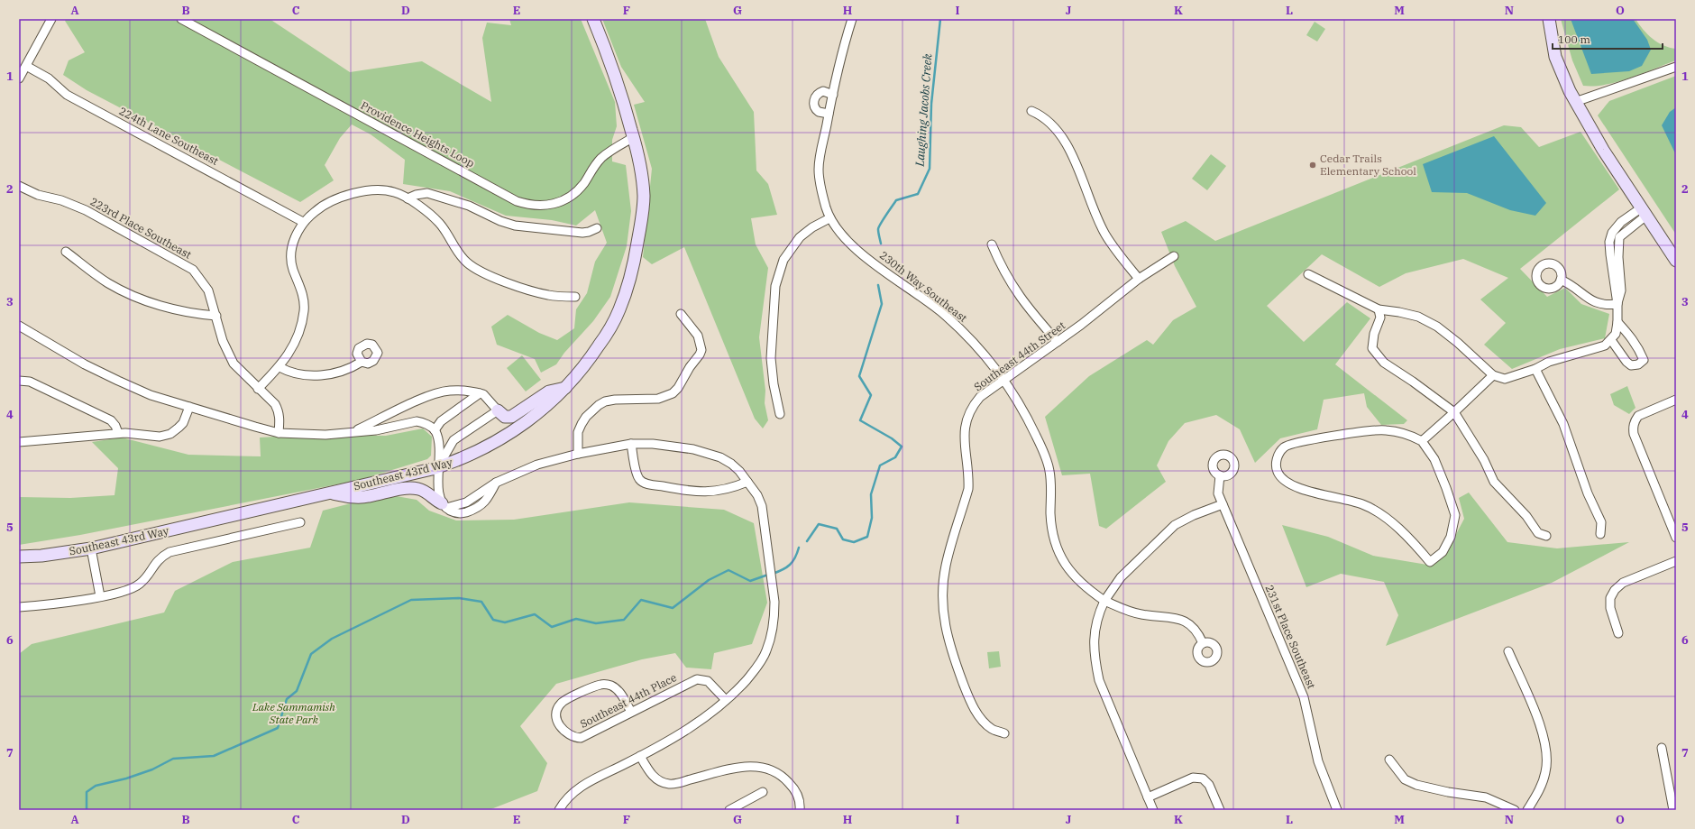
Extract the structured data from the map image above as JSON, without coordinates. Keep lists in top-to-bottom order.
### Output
{
  "streets": {
    "main road": ["Southeast 43rd Way"],
    "street": [
      "Providence Heights Loop",
      "224th Lane Southeast",
      "223rd Place Southeast",
      "230th Way Southeast",
      "Southeast 44th Street",
      "231st Place Southeast",
      "Southeast 44th Place"
    ]
  },
  "crossings": [
    ["Providence Heights Loop", "Southeast 43rd Way"],
    ["230th Way Southeast", "Southeast 44th Street"]
  ],
  "water": ["Laughing Jacobs Creek"],
  "parks": ["Lake Sammamish State Park"],
  "places": ["Cedar Trails Elementary School"],
  "scale_bar": "100 m",
  "grid": {
    "columns": [
      "A",
      "B",
      "C",
      "D",
      "E",
      "F",
      "G",
      "H",
      "I",
      "J",
      "K",
      "L",
      "M",
      "N",
      "O"
    ],
    "rows": [
      "1",
      "2",
      "3",
      "4",
      "5",
      "6",
      "7"
    ]
  }
}
